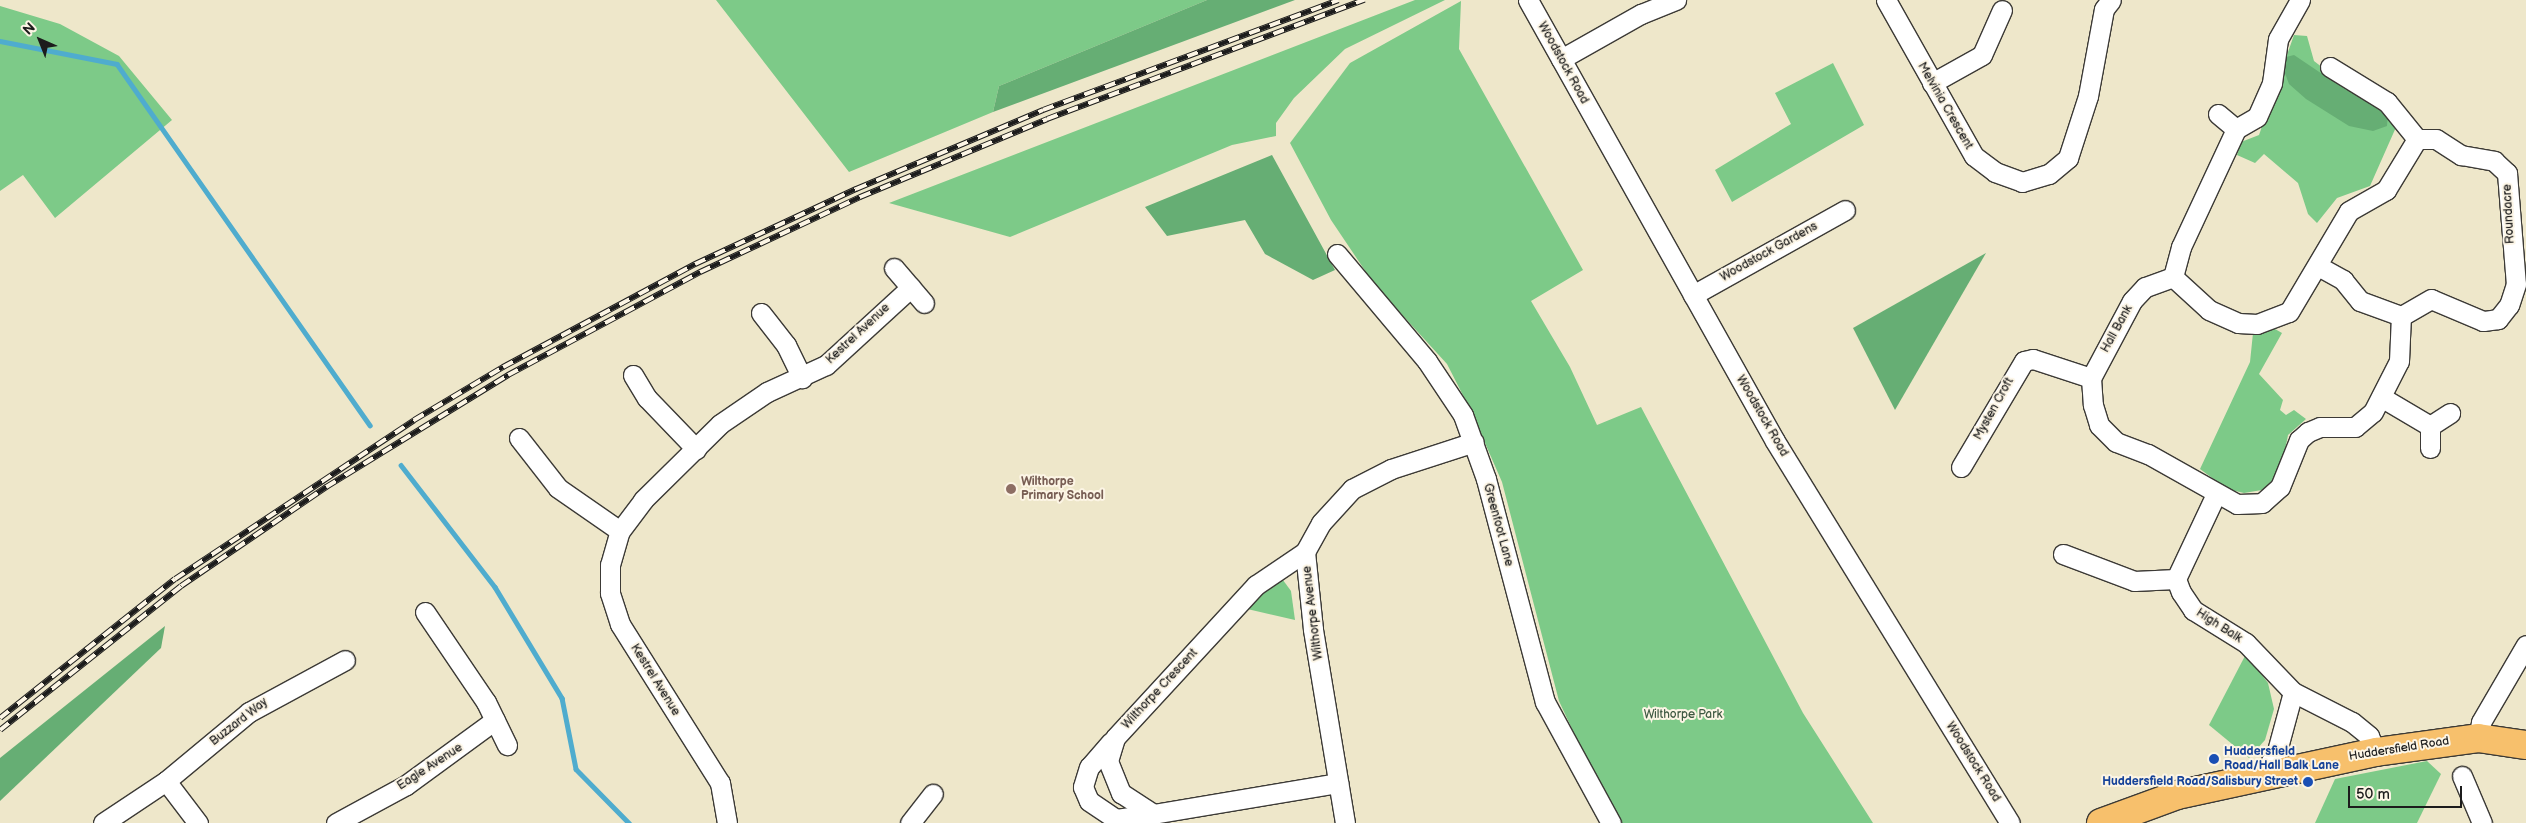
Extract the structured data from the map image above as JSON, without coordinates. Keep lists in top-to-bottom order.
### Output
{
  "streets": {
    "highway": ["Huddersfield Road"],
    "street": [
      "Woodstock Road",
      "Melvinia Crescent",
      "Roundacre",
      "Woodstock Gardens",
      "Hall Bank",
      "Kestrel Avenue",
      "Mysten Croft",
      "Greenfoot Lane",
      "Wilthorpe Avenue",
      "High Balk",
      "Wilthorpe Crescent",
      "Buzzard Way",
      "Eagle Avenue"
    ]
  },
  "crossings": [
    ["Woodstock Road", "Woodstock Gardens"],
    ["Hall Bank", "Mysten Croft"],
    ["Greenfoot Lane", "Wilthorpe Avenue"],
    ["Wilthorpe Avenue", "Wilthorpe Crescent"],
    ["High Balk", "Huddersfield Road"]
  ],
  "parks": ["Wilthorpe Park"],
  "places": ["Wilthorpe Primary School", "Huddersfield Road/Hall Balk Lane", "Huddersfield Road/Salisbury Street"],
  "scale_bar": "50 m",
  "north": "top left"
}
